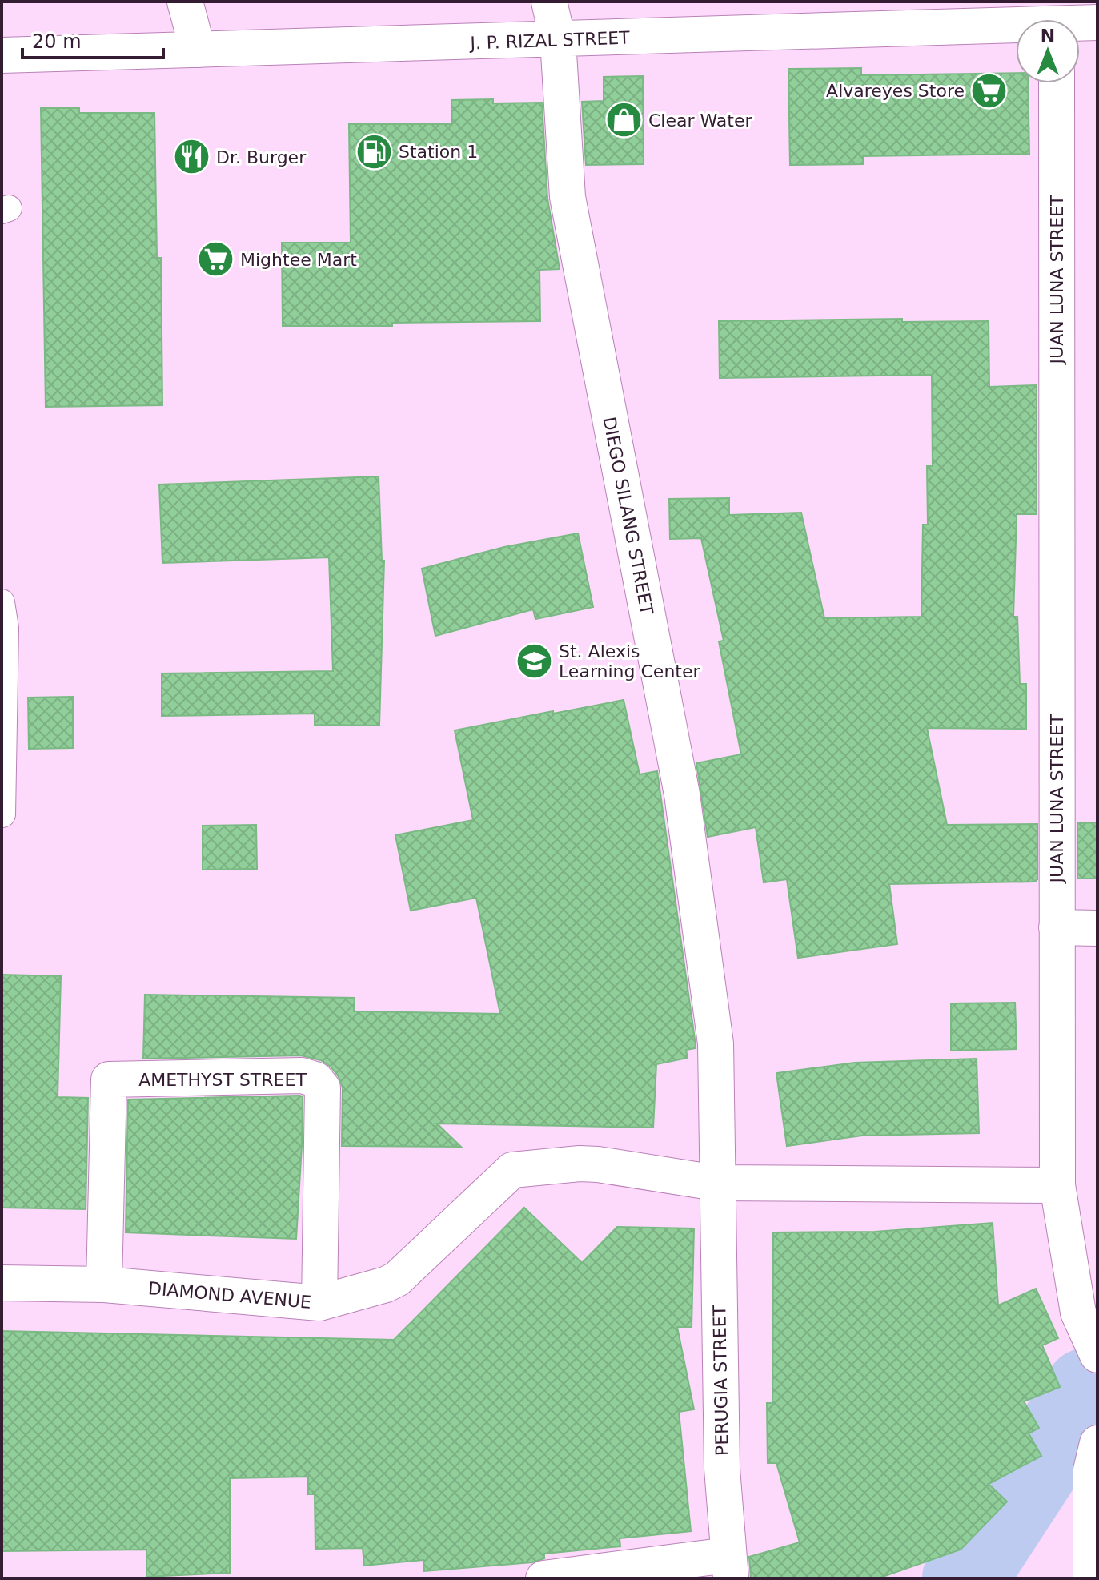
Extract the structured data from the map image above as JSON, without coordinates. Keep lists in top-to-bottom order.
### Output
{
  "streets": {
    "street": [
      "J. P. RIZAL STREET",
      "JUAN LUNA STREET",
      "DIEGO SILANG STREET",
      "AMETHYST STREET",
      "DIAMOND AVENUE",
      "PERUGIA STREET"
    ]
  },
  "crossings": [
    ["J. P. RIZAL STREET", "DIEGO SILANG STREET"],
    ["DIEGO SILANG STREET", "DIAMOND AVENUE"],
    ["DIEGO SILANG STREET", "PERUGIA STREET"],
    ["AMETHYST STREET", "DIAMOND AVENUE"],
    ["DIAMOND AVENUE", "PERUGIA STREET"]
  ],
  "places": {
    "supermarket": ["Alvareyes Store", "Mightee Mart"],
    "shop": ["Clear Water"],
    "fuel station": ["Station 1"],
    "restaurant": ["Dr. Burger"],
    "school or university": ["St. Alexis Learning Center"]
  },
  "scale_bar": "20 m",
  "north": "top"
}
